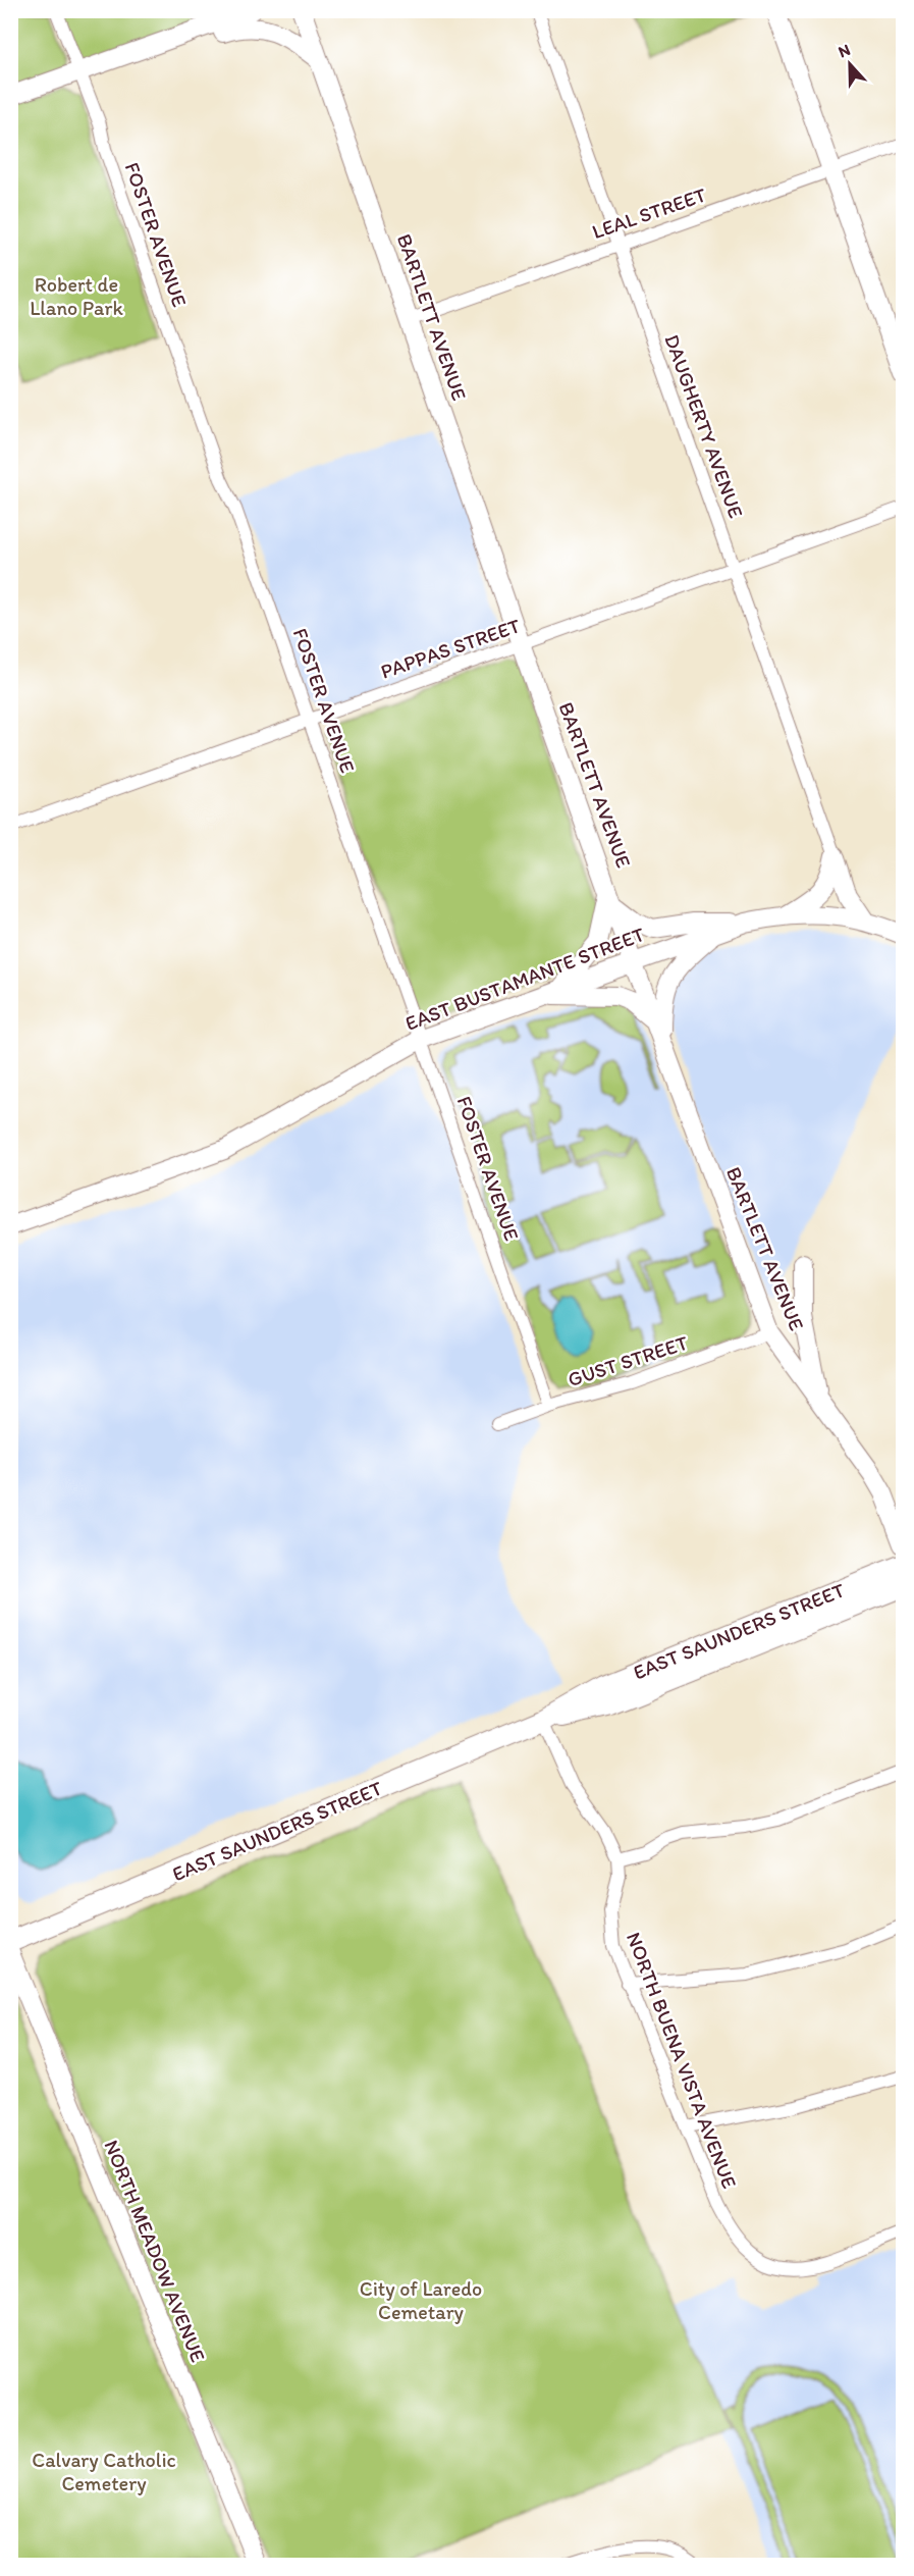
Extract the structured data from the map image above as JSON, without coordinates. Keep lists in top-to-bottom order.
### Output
{
  "streets": {
    "main road": [
      "BARTLETT AVENUE",
      "EAST BUSTAMANTE STREET",
      "EAST SAUNDERS STREET",
      "NORTH MEADOW AVENUE"
    ],
    "street": [
      "LEAL STREET",
      "FOSTER AVENUE",
      "DAUGHERTY AVENUE",
      "PAPPAS STREET",
      "GUST STREET",
      "NORTH BUENA VISTA AVENUE"
    ]
  },
  "crossings": [
    ["LEAL STREET", "BARTLETT AVENUE"],
    ["LEAL STREET", "DAUGHERTY AVENUE"],
    ["FOSTER AVENUE", "PAPPAS STREET"],
    ["FOSTER AVENUE", "EAST BUSTAMANTE STREET"],
    ["FOSTER AVENUE", "GUST STREET"],
    ["BARTLETT AVENUE", "PAPPAS STREET"],
    ["BARTLETT AVENUE", "EAST BUSTAMANTE STREET"],
    ["BARTLETT AVENUE", "GUST STREET"],
    ["DAUGHERTY AVENUE", "PAPPAS STREET"],
    ["EAST SAUNDERS STREET", "NORTH BUENA VISTA AVENUE"]
  ],
  "parks": ["Robert de Llano Park", "City of Laredo Cemetary", "Calvary Catholic Cemetery"],
  "north": "top"
}
